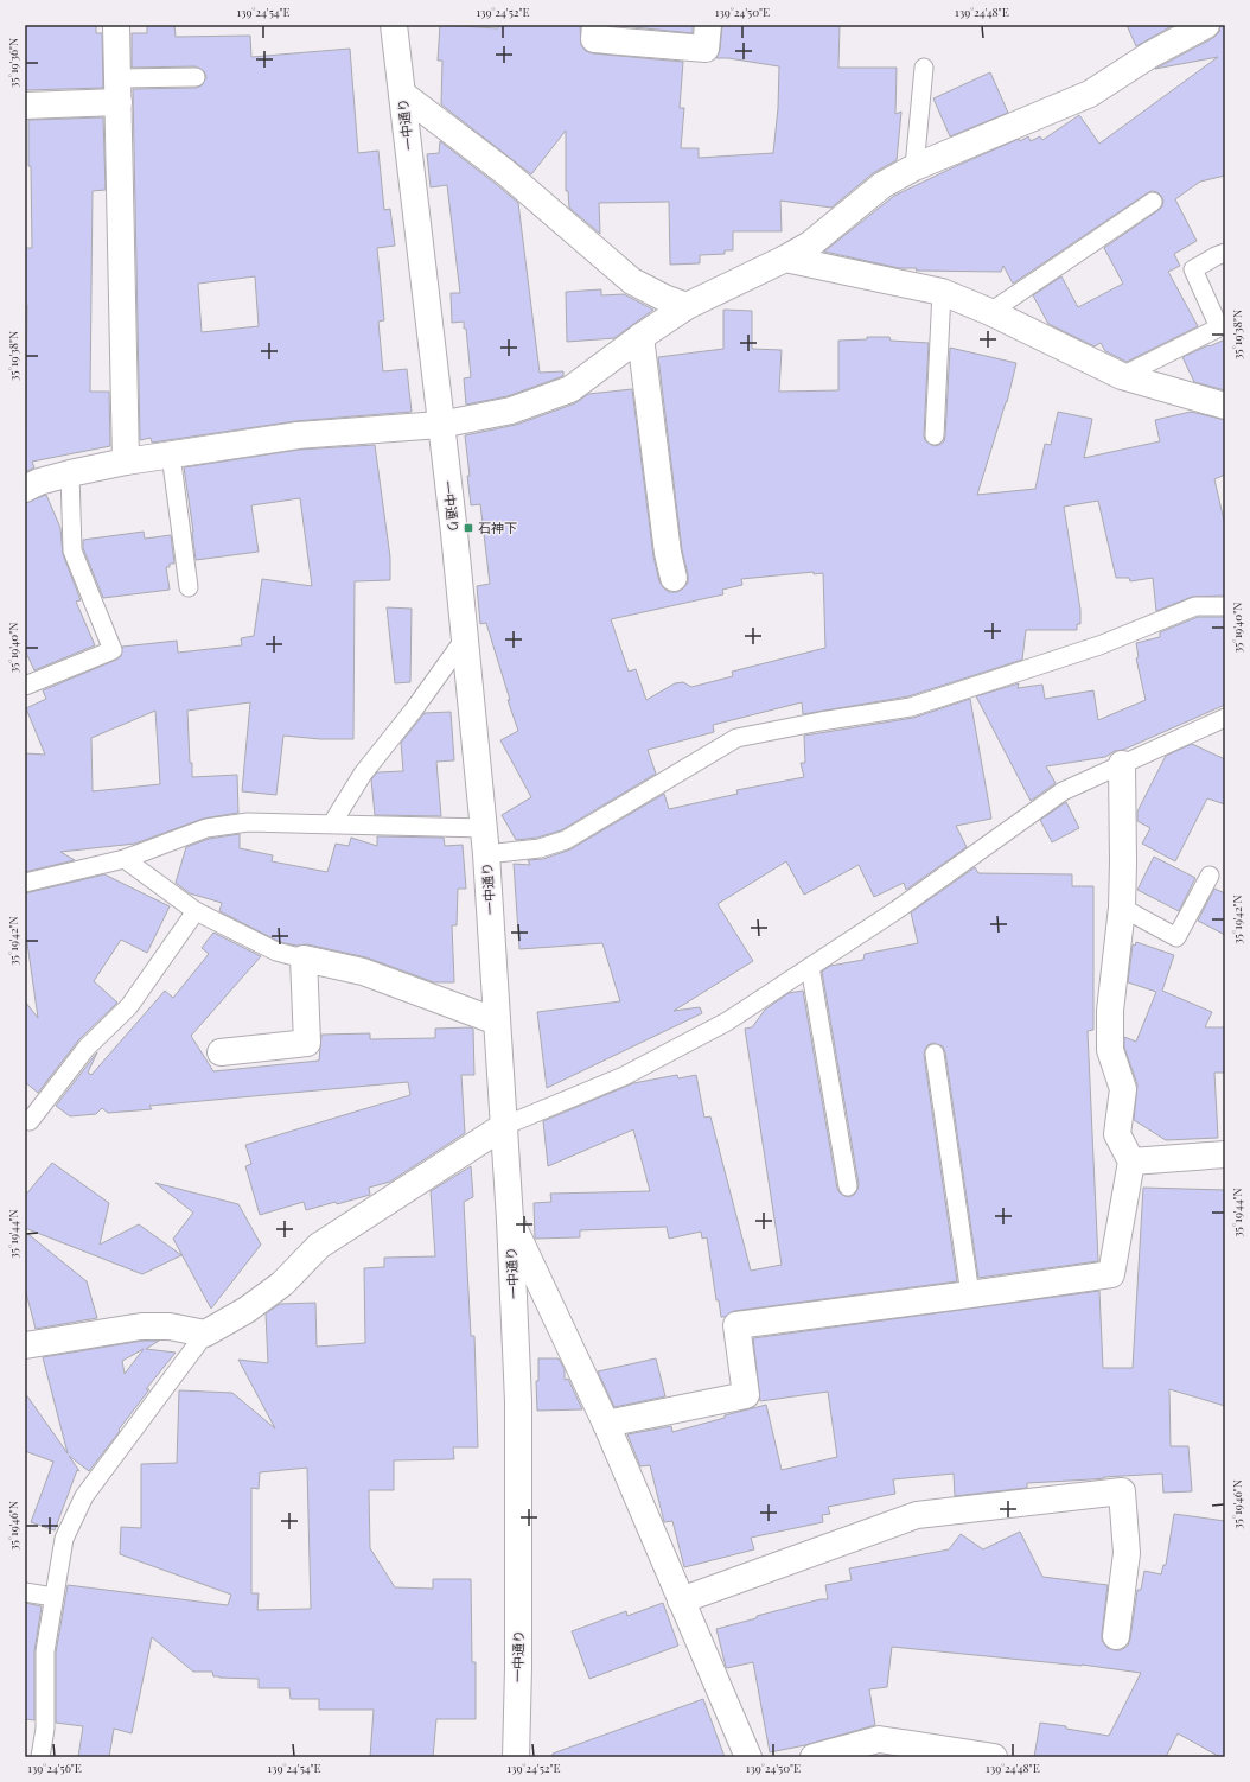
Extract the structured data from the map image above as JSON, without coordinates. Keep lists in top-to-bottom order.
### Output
{
  "streets": {
    "street": ["一中通り"]
  },
  "places": {
    "transit": ["石神下"]
  },
  "coordinates": [
    "139°24'54\"E",
    "139°24'52\"E",
    "139°24'50\"E",
    "139°24'48\"E",
    "35°19'36\"N",
    "35°19'38\"N",
    "35°19'40\"N",
    "35°19'42\"N",
    "35°19'44\"N",
    "35°19'46\"N",
    "139°24'56\"E"
  ]
}
